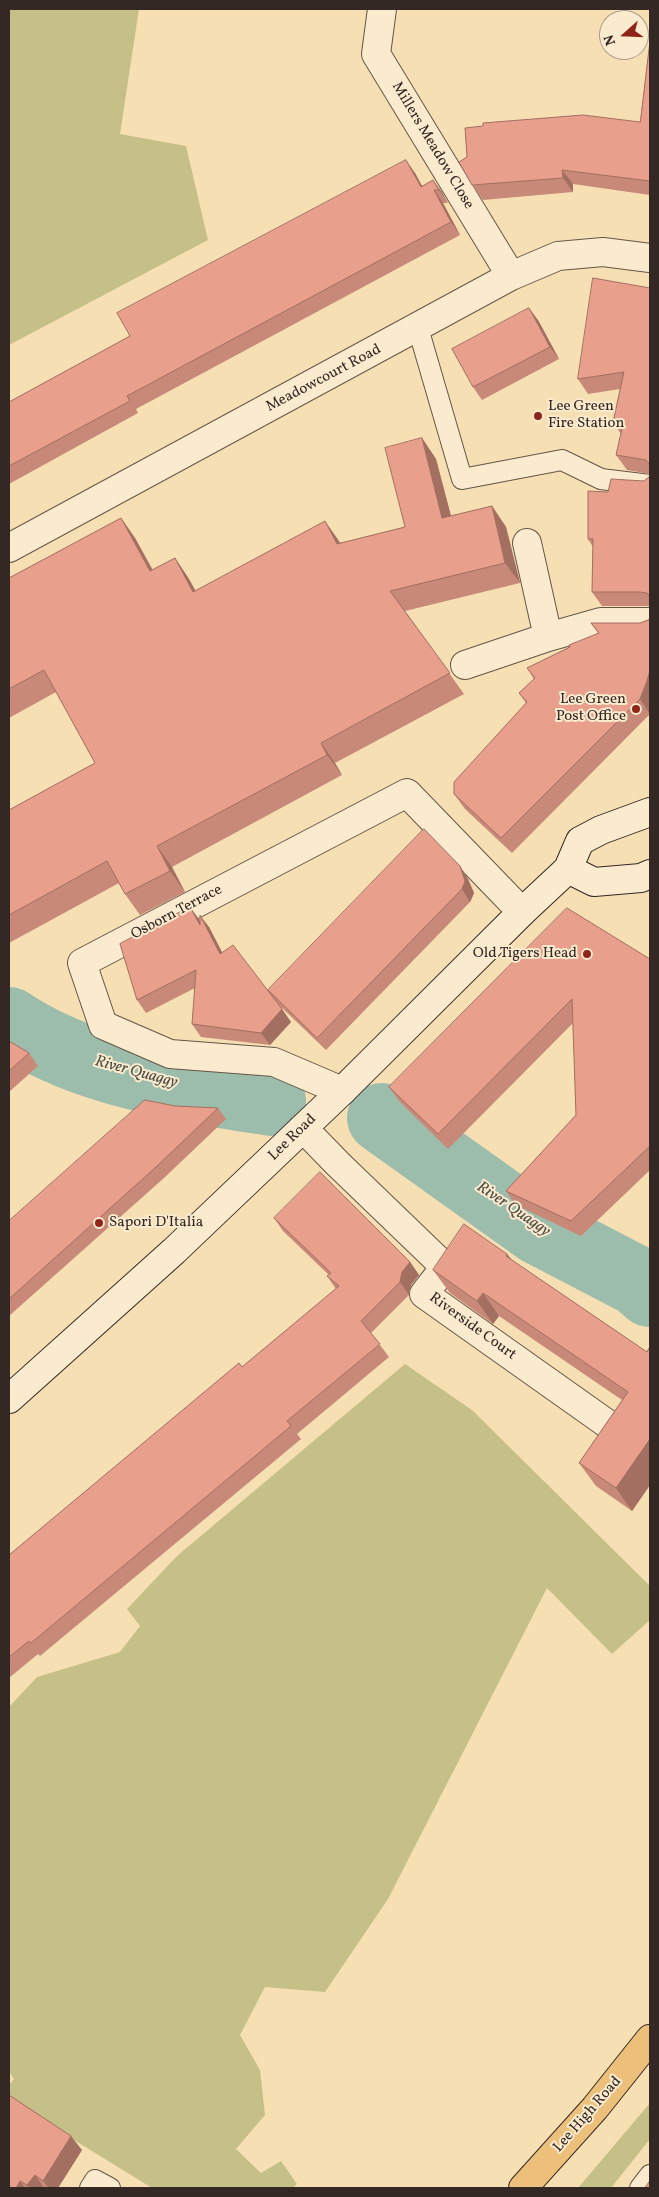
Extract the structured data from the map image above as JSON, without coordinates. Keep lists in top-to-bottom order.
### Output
{
  "streets": {
    "highway": ["Lee High Road"],
    "street": [
      "Millers Meadow Close",
      "Meadowcourt Road",
      "Osborn Terrace",
      "Lee Road",
      "Riverside Court"
    ]
  },
  "crossings": [
    ["Millers Meadow Close", "Meadowcourt Road"],
    ["Osborn Terrace", "Lee Road"],
    ["Lee Road", "Riverside Court"]
  ],
  "water": ["River Quaggy"],
  "places": [
    "Lee Green Fire Station",
    "Lee Green Post Office",
    "Old Tigers Head",
    "Sapori D'Italia"
  ],
  "north": "left"
}
